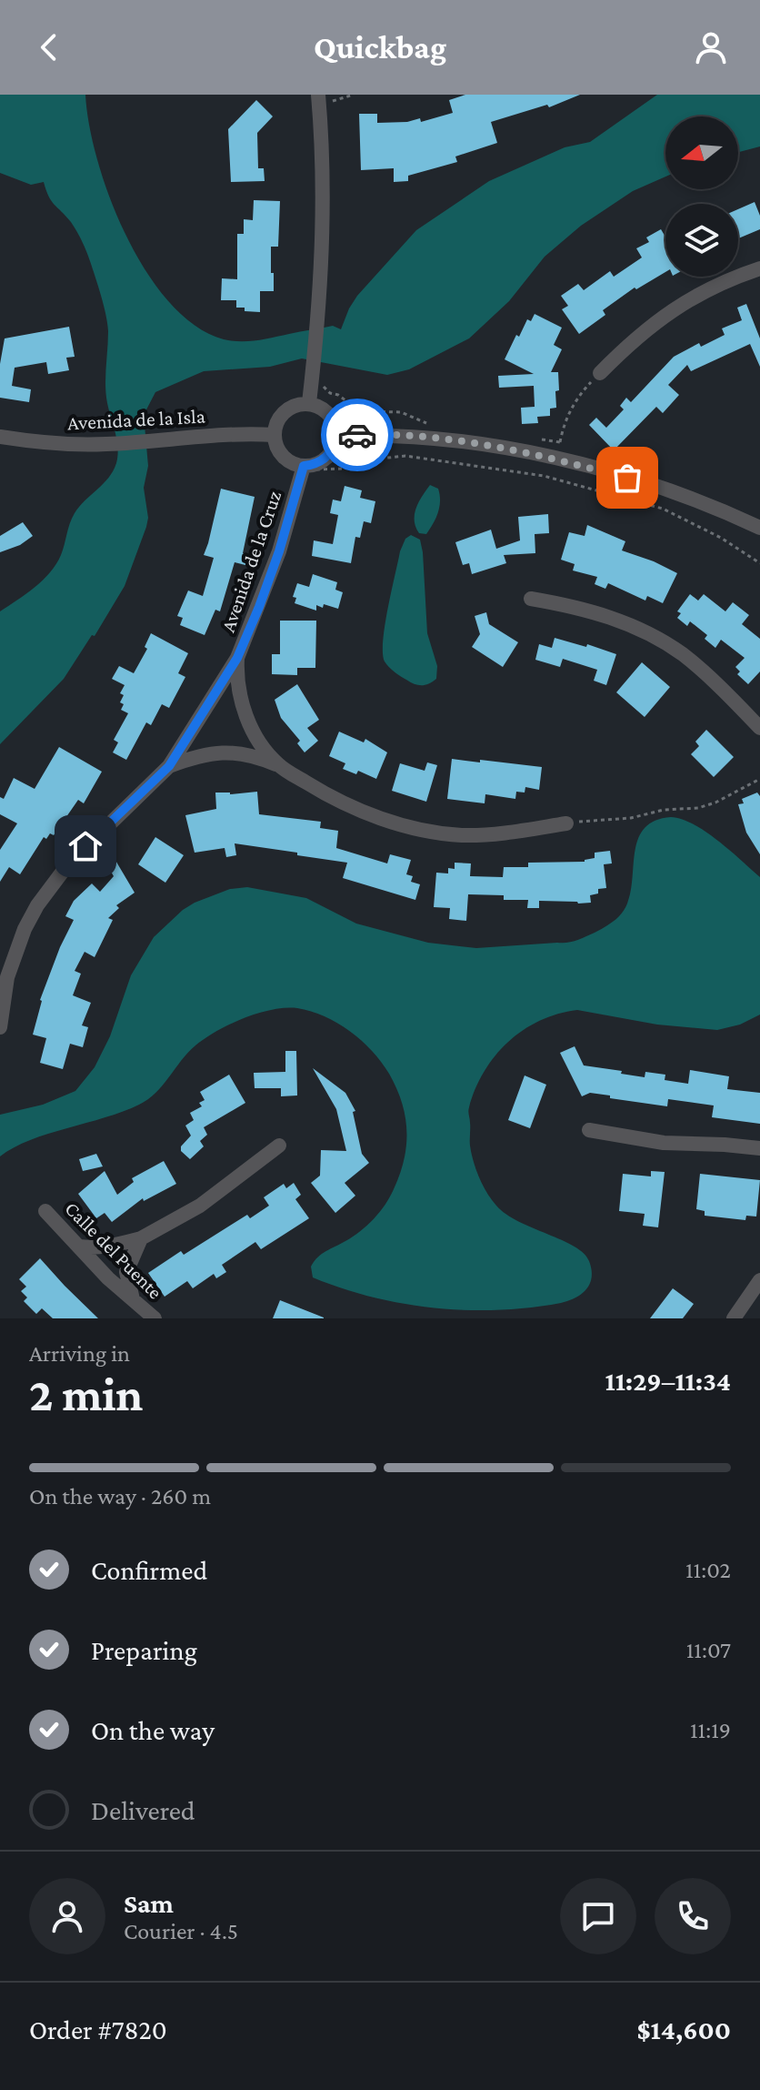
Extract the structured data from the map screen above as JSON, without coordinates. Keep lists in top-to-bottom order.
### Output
{
  "streets": {
    "street": ["Avenida de la Isla", "Avenida de la Cruz", "Calle del Puente"]
  },
  "crossings": [
    ["Avenida de la Isla", "Avenida de la Cruz"]
  ],
  "north": "left",
  "page": {
    "header": "Quickbag",
    "heading": ["2 min", "Arriving in", "11:29–11:34"],
    "panel": [
      "Sam",
      "Courier · 4.5",
      "Order #7820",
      "$14,600"
    ],
    "bar": "On the way · 260 m",
    "list": [
      ["Confirmed", "11:02"],
      ["Preparing", "11:07"],
      ["On the way", "11:19"],
      "Delivered"
    ]
  }
}
